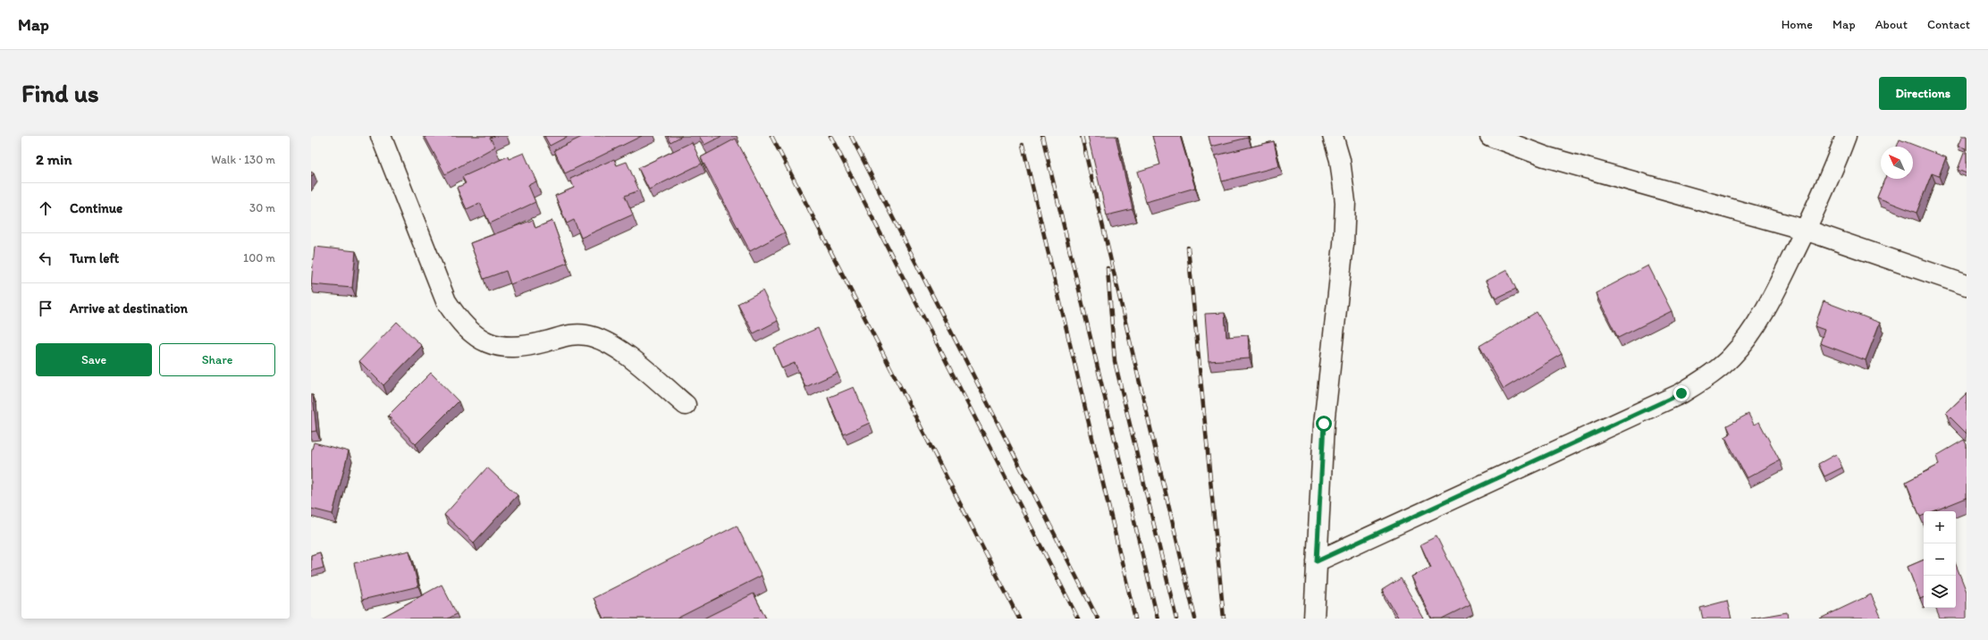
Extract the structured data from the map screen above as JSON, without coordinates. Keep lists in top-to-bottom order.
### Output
{
  "north": "top left",
  "page": {
    "header": "Map",
    "nav": [
      "Home",
      "Map",
      "About",
      "Contact"
    ],
    "buttons": [
      "Directions",
      ["Save", "Share"]
    ],
    "title": "Find us",
    "heading": ["2 min", "Walk · 130 m"],
    "list": [
      ["Continue", "30 m"],
      ["Turn left", "100 m"],
      "Arrive at destination"
    ],
    "map_buttons": ["+", "−"]
  }
}
